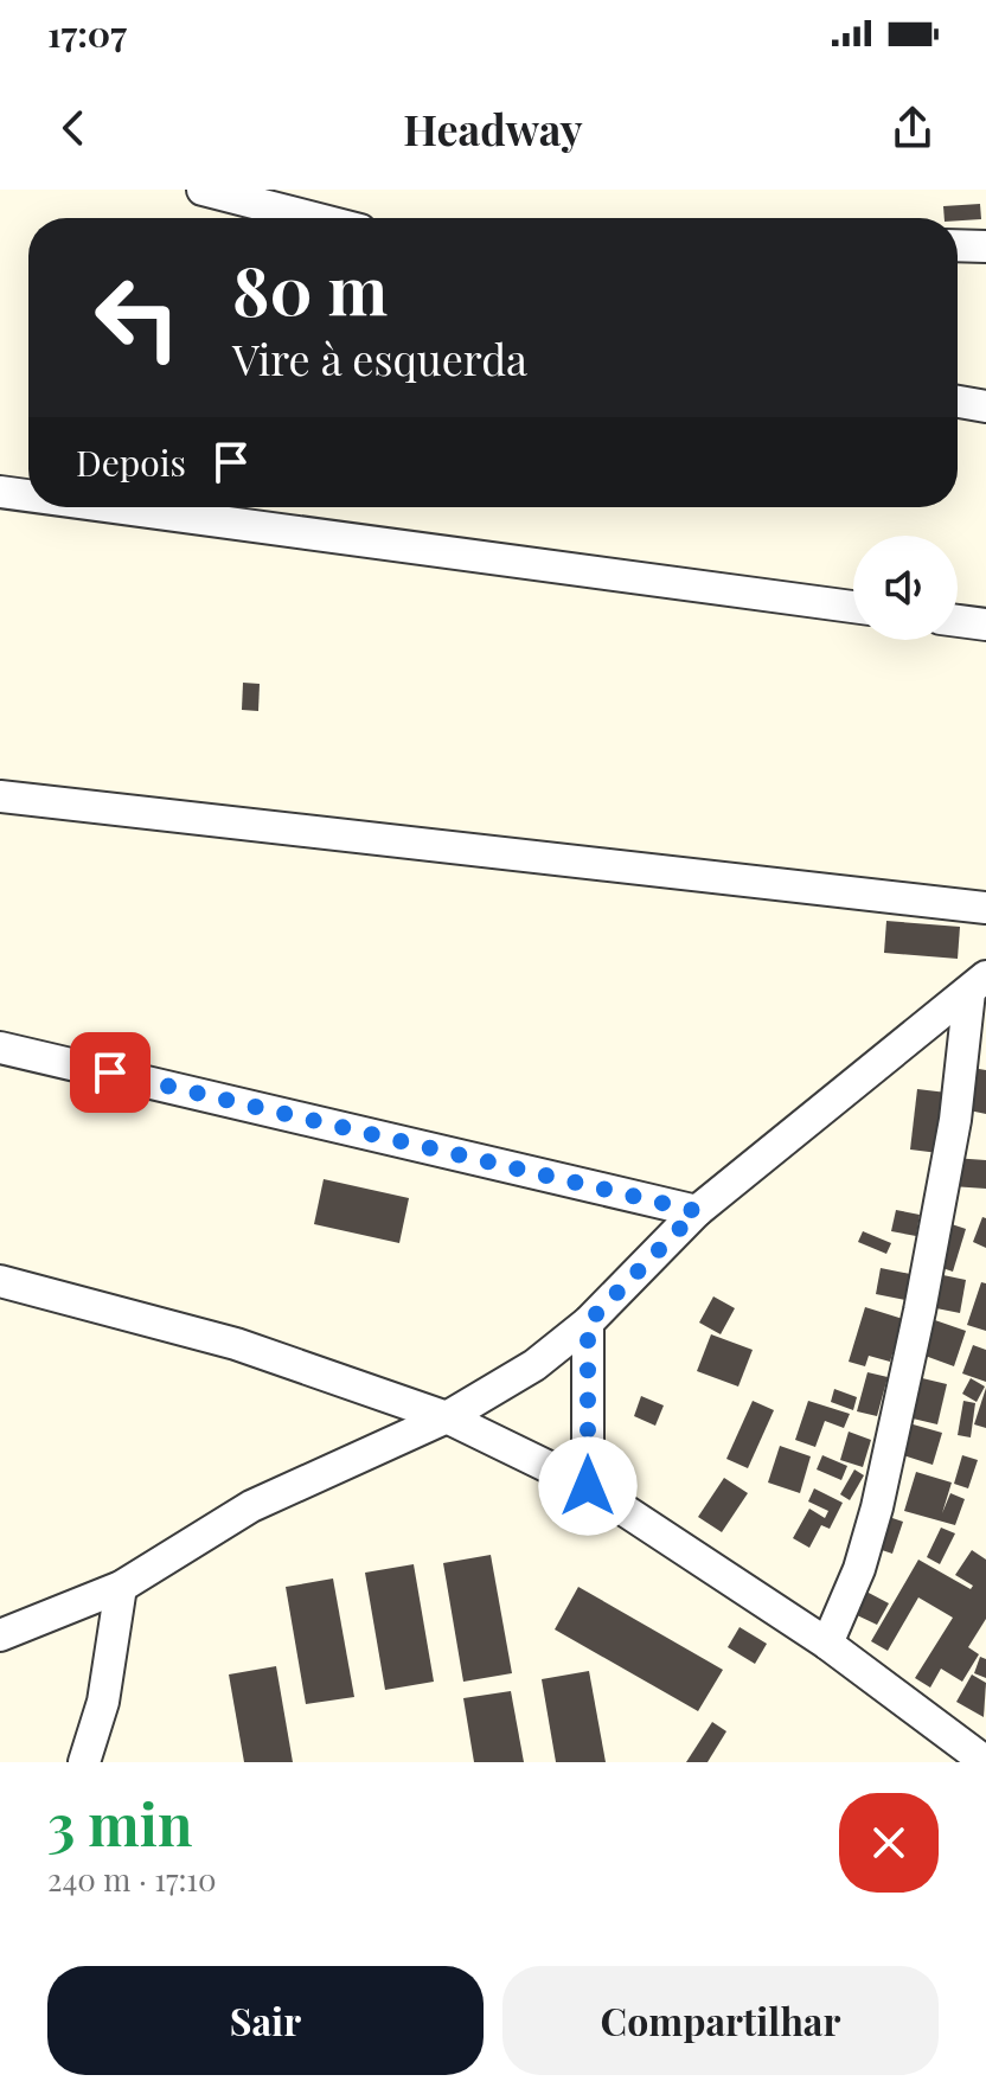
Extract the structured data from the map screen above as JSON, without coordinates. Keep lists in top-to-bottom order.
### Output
{
  "page": {
    "status": "17:07",
    "header": "Headway",
    "turn": ["80 m", "Vire à esquerda"],
    "then": "Depois",
    "heading": ["3 min", "240 m · 17:10"],
    "buttons": ["Sair", "Compartilhar"]
  }
}
